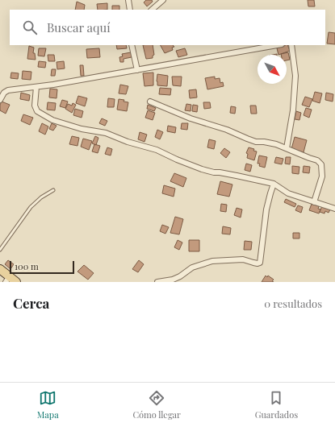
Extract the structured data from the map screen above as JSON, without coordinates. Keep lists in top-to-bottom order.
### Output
{
  "scale_bar": "100 m",
  "north": "bottom right",
  "page": {
    "search": "Buscar aquí",
    "scale": "100 m",
    "heading": ["Cerca", "0 resultados"],
    "nav": ["Mapa", "Cómo llegar", "Guardados"]
  }
}
